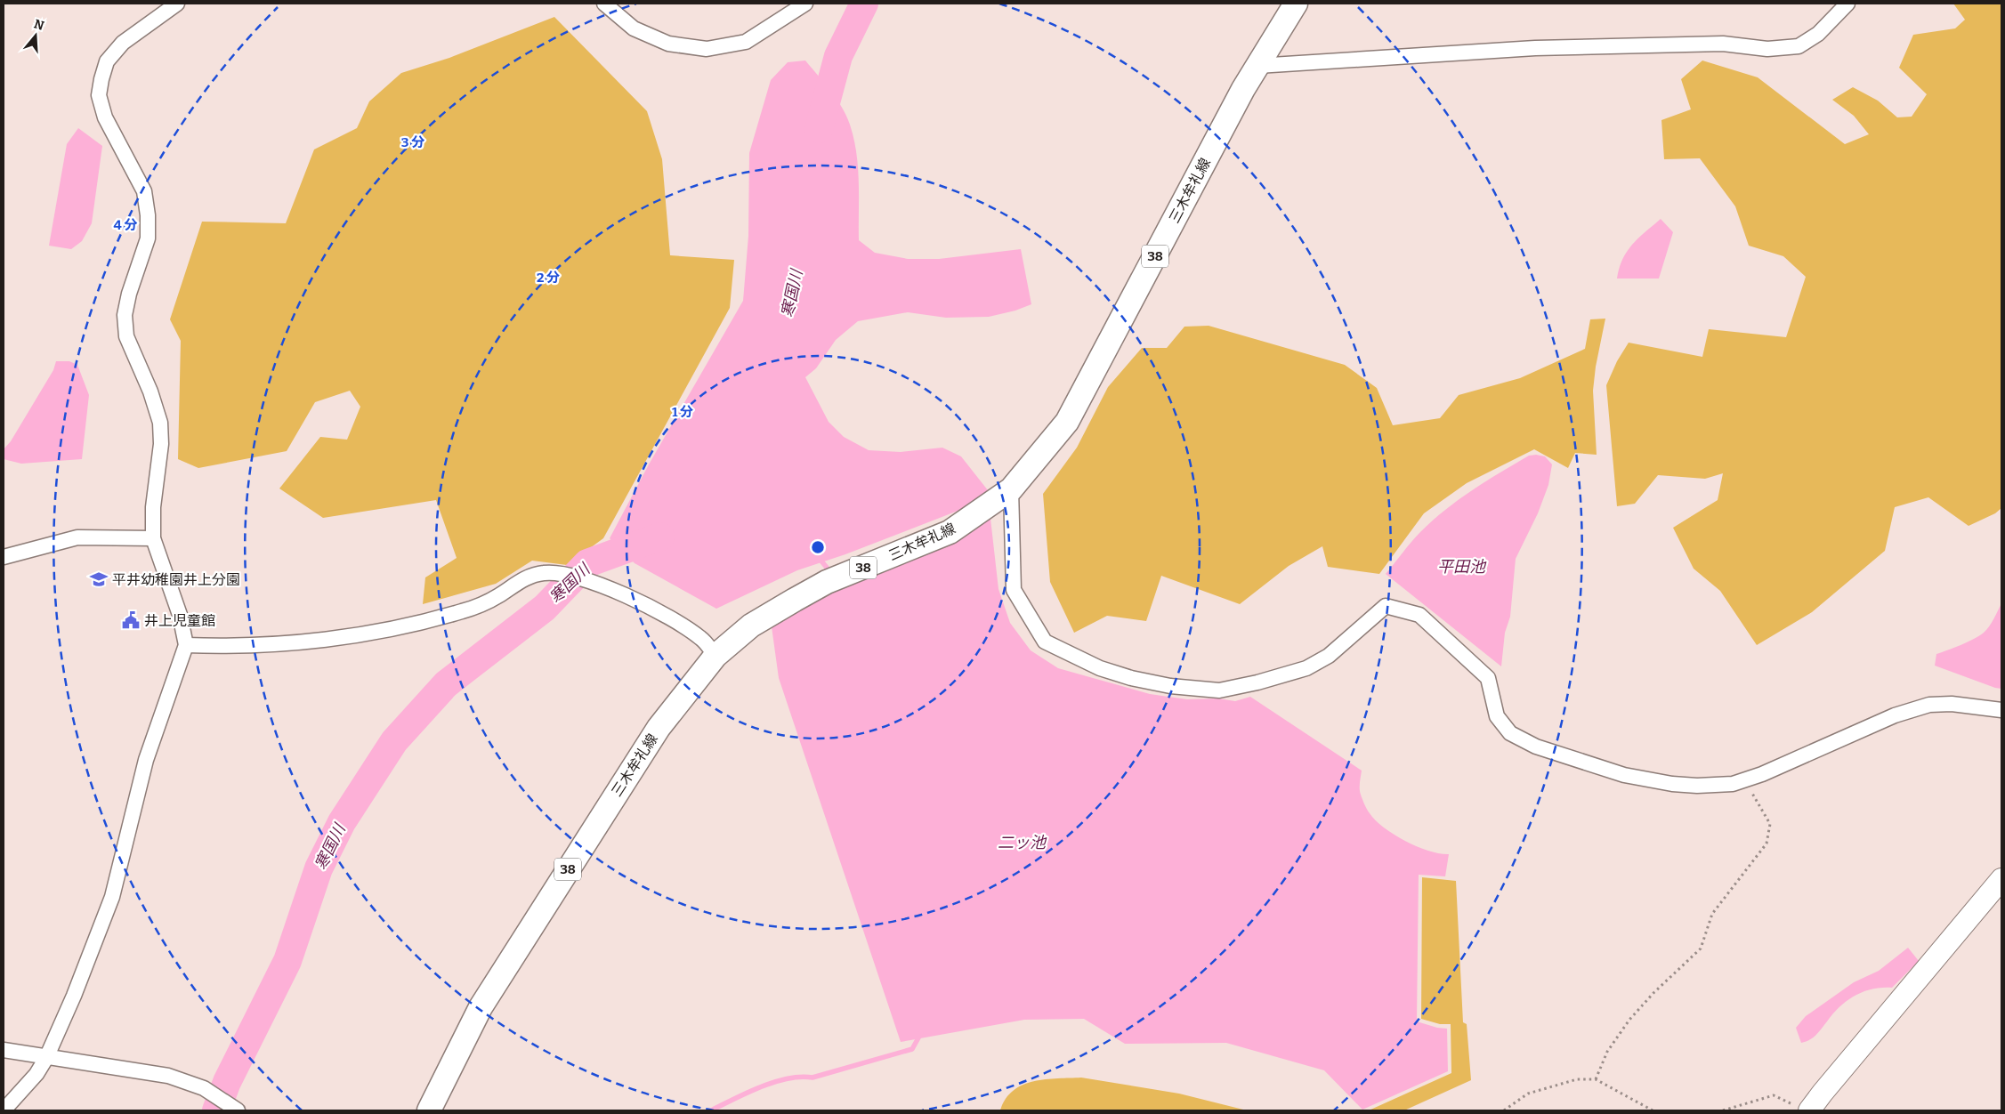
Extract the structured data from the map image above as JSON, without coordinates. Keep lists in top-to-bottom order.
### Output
{
  "streets": {
    "main road": ["三木牟礼線", "38"]
  },
  "water": ["寒国川", "平田池", "二ッ池"],
  "places": {
    "school or university": ["平井幼稚園井上分園"],
    "public building": ["井上児童館"]
  },
  "north": "top",
  "rings": [
    "3 分",
    "4 分",
    "2 分",
    "1 分"
  ]
}
